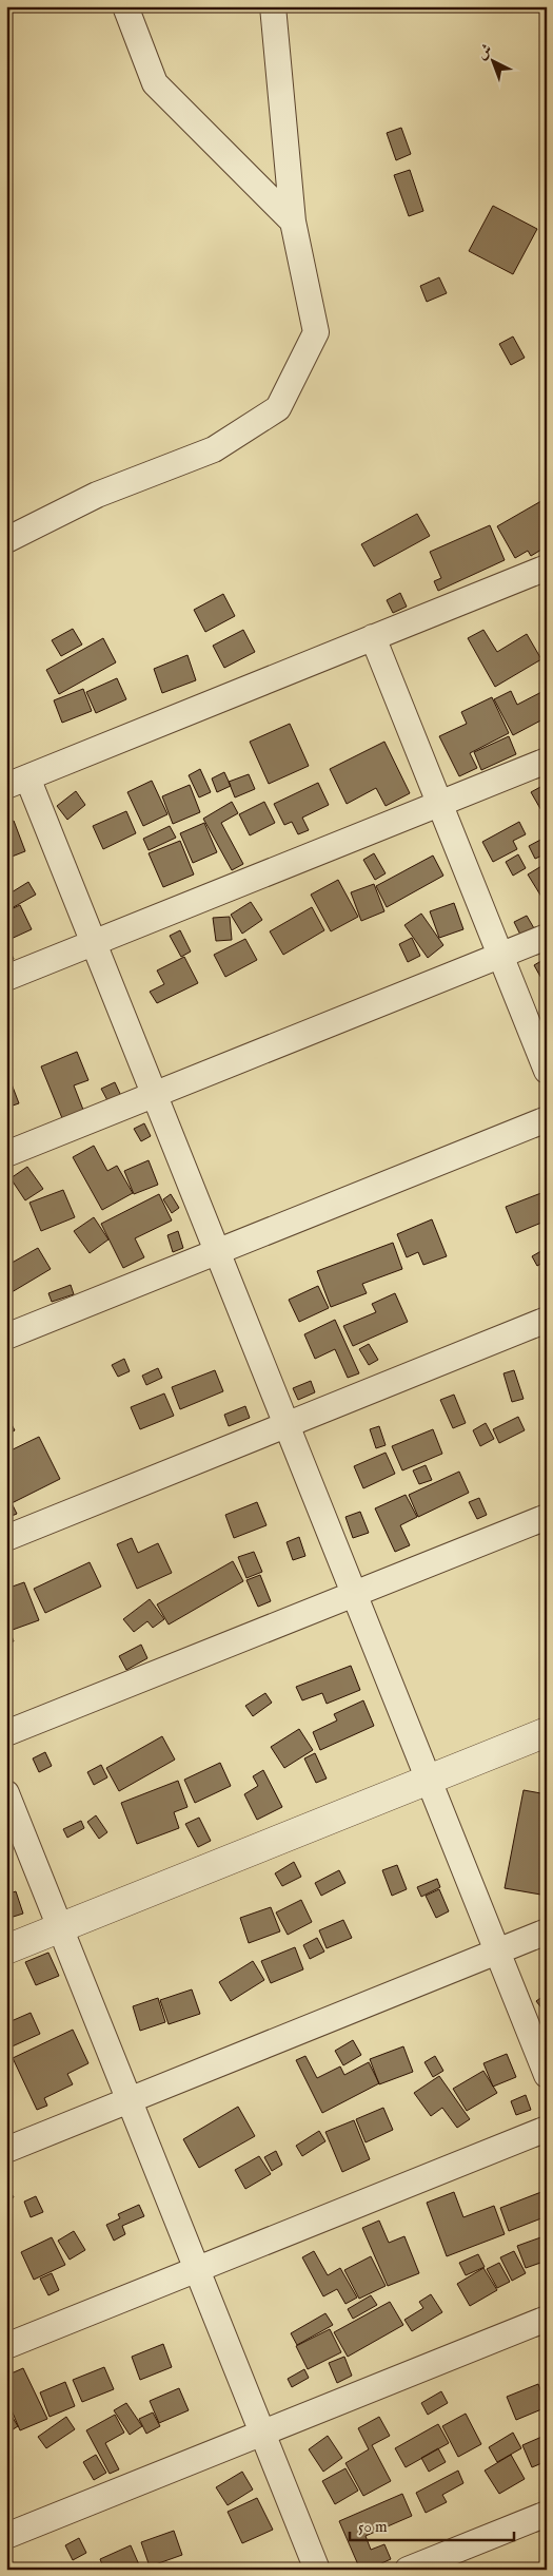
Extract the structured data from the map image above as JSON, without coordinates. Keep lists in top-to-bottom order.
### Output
{
  "scale_bar": "50 m",
  "north": "top left"
}
